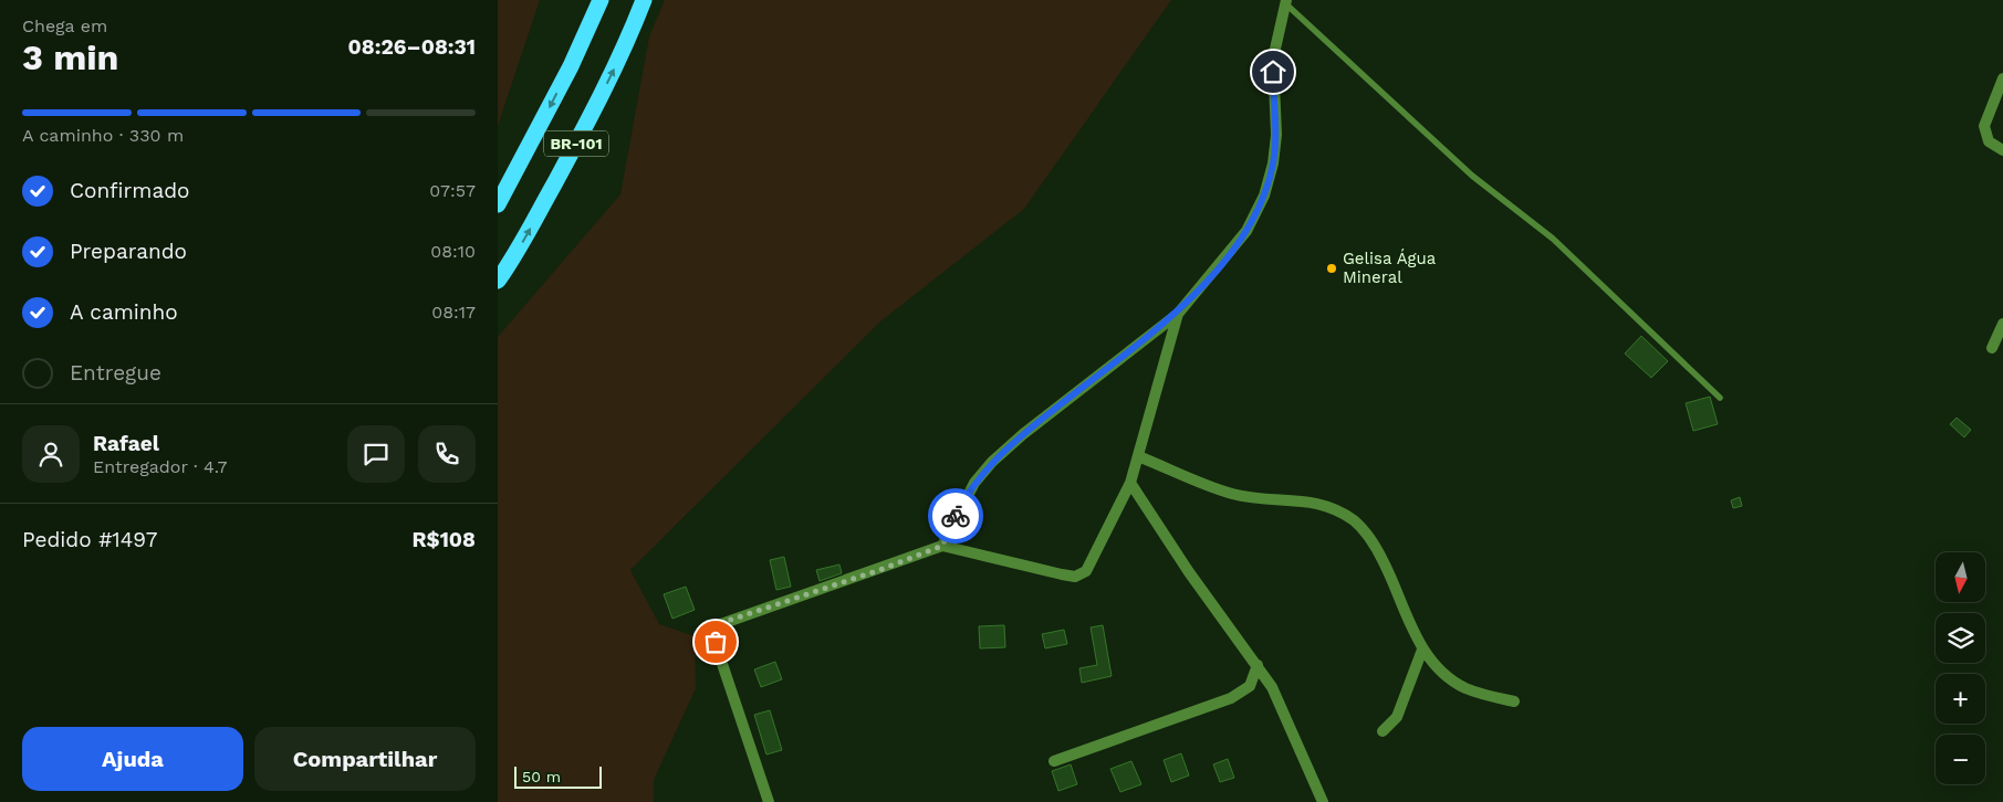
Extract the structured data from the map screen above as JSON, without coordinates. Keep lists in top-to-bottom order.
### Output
{
  "streets": {
    "highway": ["BR-101"]
  },
  "places": ["Gelisa Água Mineral"],
  "scale_bar": "50 m",
  "north": "bottom",
  "page": {
    "heading": ["3 min", "Chega em", "08:26–08:31"],
    "panel": [
      "Rafael",
      "Entregador · 4.7",
      "Pedido #1497",
      "R$108"
    ],
    "bar": "A caminho · 330 m",
    "list": [
      ["Confirmado", "07:57"],
      ["Preparando", "08:10"],
      ["A caminho", "08:17"],
      "Entregue"
    ],
    "map_buttons": ["+", "−"],
    "buttons": ["Ajuda", "Compartilhar"],
    "scale": "50 m"
  }
}
